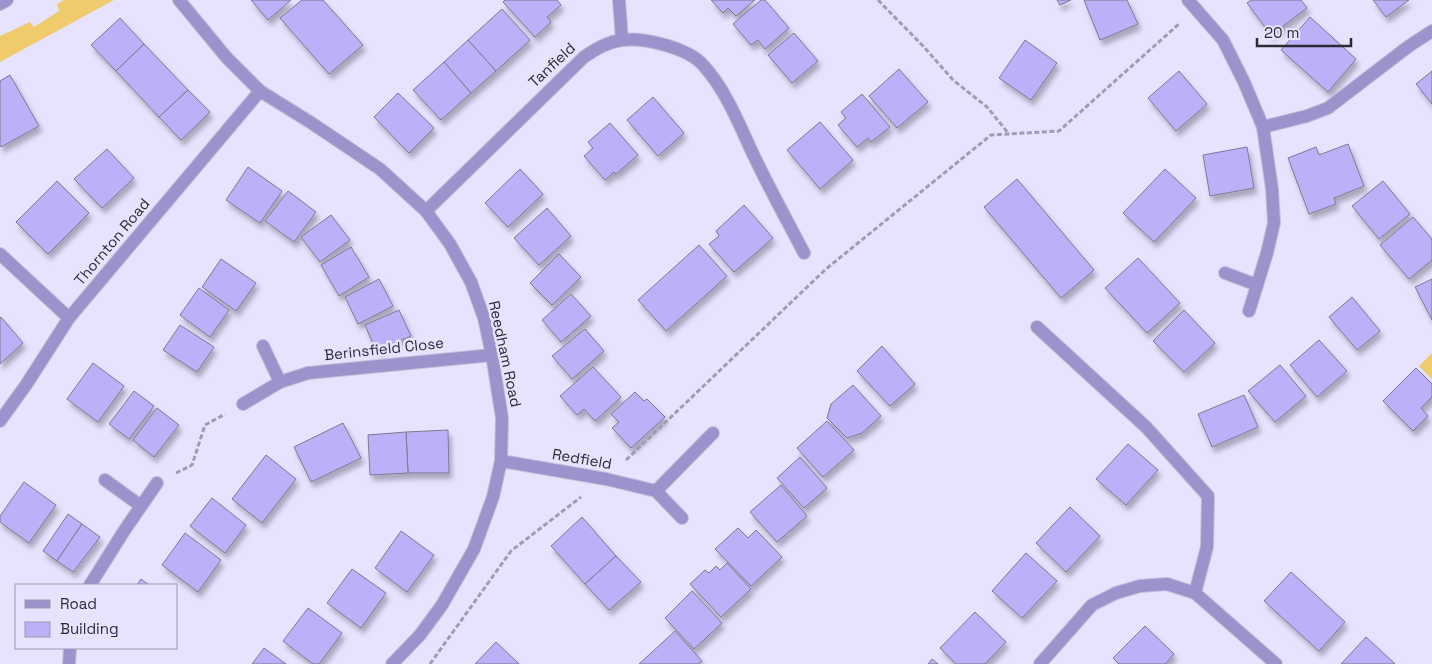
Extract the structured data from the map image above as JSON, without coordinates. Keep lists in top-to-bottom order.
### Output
{
  "streets": {
    "street": [
      "Tanfield",
      "Thornton Road",
      "Berinsfield Close",
      "Reedham Road",
      "Redfield"
    ]
  },
  "crossings": [
    ["Tanfield", "Reedham Road"],
    ["Thornton Road", "Reedham Road"],
    ["Berinsfield Close", "Reedham Road"],
    ["Reedham Road", "Redfield"]
  ],
  "legend": ["Road", "Building"],
  "scale_bar": "20 m"
}
